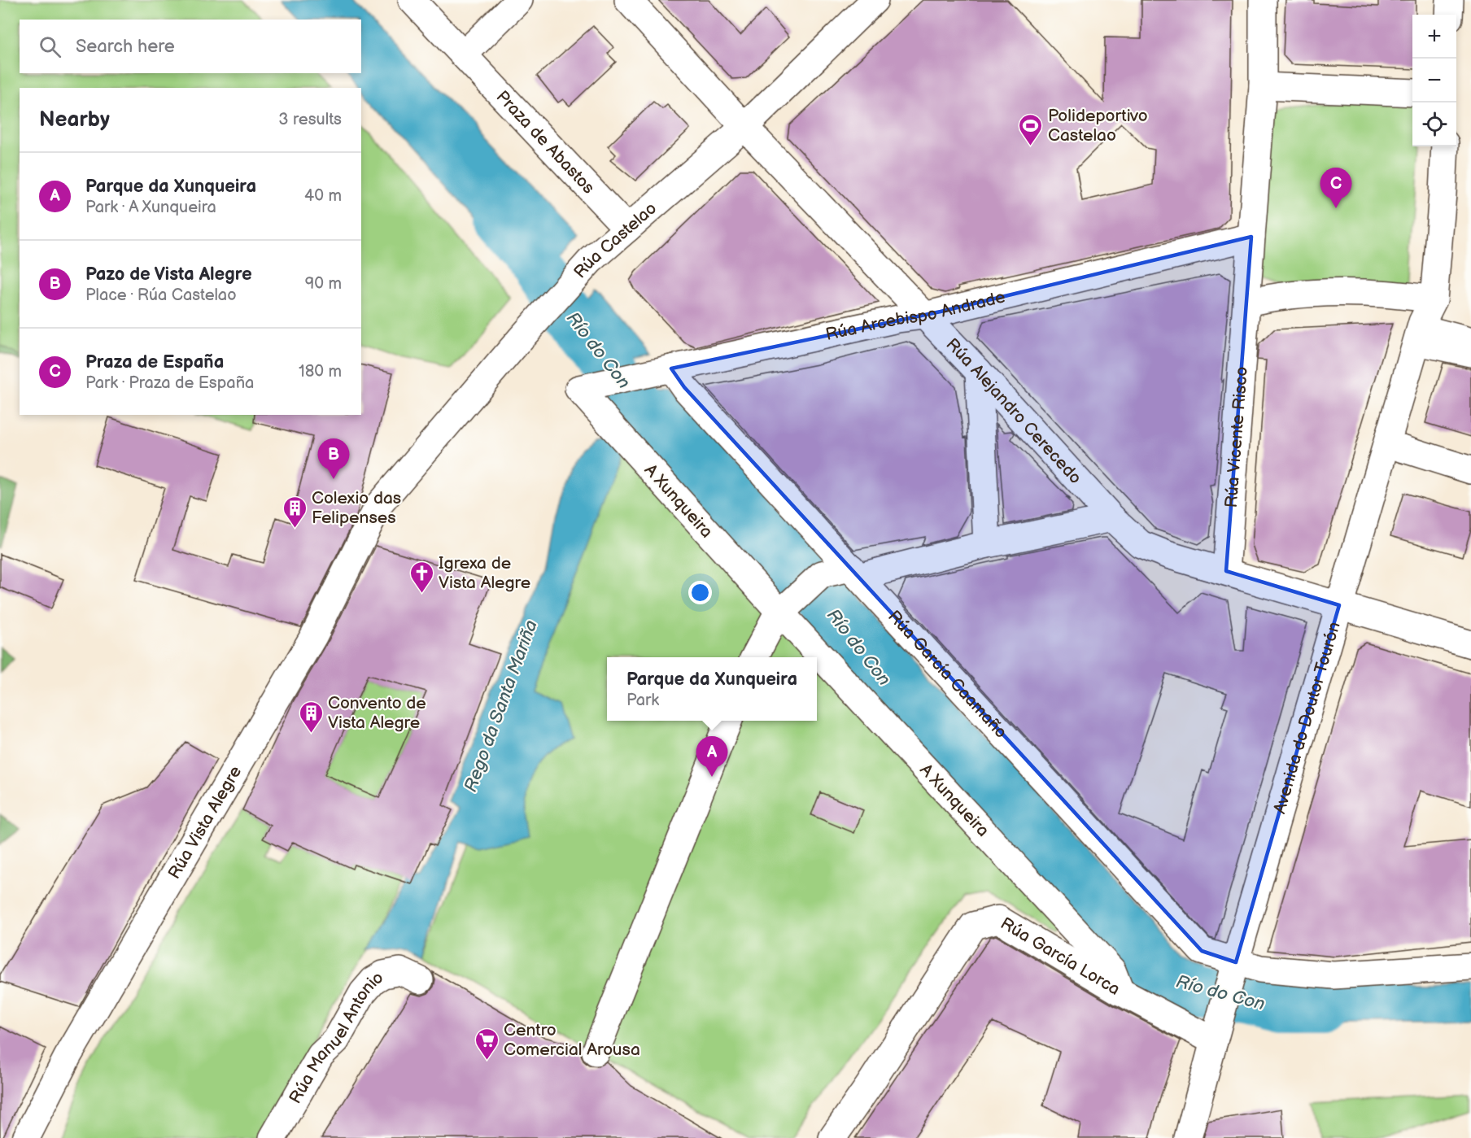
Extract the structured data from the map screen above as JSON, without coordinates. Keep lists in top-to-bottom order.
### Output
{
  "streets": {
    "street": [
      "Praza de Abastos",
      "Rúa Castelao",
      "Rúa Arcebispo Andrade",
      "Rúa Alejandro Cerecedo",
      "Rúa Vicente Risco",
      "A Xunqueira",
      "Rúa García Caamaño",
      "Avenida do Doutor Tourón",
      "Rúa Vista Alegre",
      "Rúa García Lorca",
      "Rúa Manuel Antonio"
    ]
  },
  "crossings": [
    ["Praza de Abastos", "Rúa Castelao"],
    ["Rúa Castelao", "Rúa Alejandro Cerecedo"],
    ["Rúa Castelao", "Rúa Vista Alegre"],
    ["Rúa Arcebispo Andrade", "Rúa Alejandro Cerecedo"],
    ["Rúa Arcebispo Andrade", "Rúa Vicente Risco"],
    ["Rúa Arcebispo Andrade", "A Xunqueira"],
    ["Rúa Arcebispo Andrade", "Rúa García Caamaño"],
    ["Rúa Alejandro Cerecedo", "Rúa Vicente Risco"],
    ["Rúa Alejandro Cerecedo", "Avenida do Doutor Tourón"],
    ["A Xunqueira", "Rúa García Lorca"],
    ["Rúa García Caamaño", "Avenida do Doutor Tourón"],
    ["Avenida do Doutor Tourón", "Rúa García Lorca"]
  ],
  "water": ["Río do Con", "Rego da Santa Mariña"],
  "places": {
    "sports": ["Polideportivo Castelao"],
    "building": ["Colexio das Felipenses", "Convento de Vista Alegre"],
    "church": ["Igrexa de Vista Alegre"],
    "supermarket": ["Centro Comercial Arousa"]
  },
  "page": {
    "map_buttons": ["+", "−"],
    "search": "Search here",
    "heading": ["Nearby", "3 results"],
    "list": [
      {
        "mark": "A",
        "name": "Parque da Xunqueira",
        "note": "Park · A Xunqueira",
        "value": "40 m"
      },
      {
        "mark": "B",
        "name": "Pazo de Vista Alegre",
        "note": "Place · Rúa Castelao",
        "value": "90 m"
      },
      {
        "mark": "C",
        "name": "Praza de España",
        "note": "Park · Praza de España",
        "value": "180 m"
      }
    ],
    "pins": ["C", "B", "A"],
    "popup": ["Parque da Xunqueira", "Park"]
  }
}
